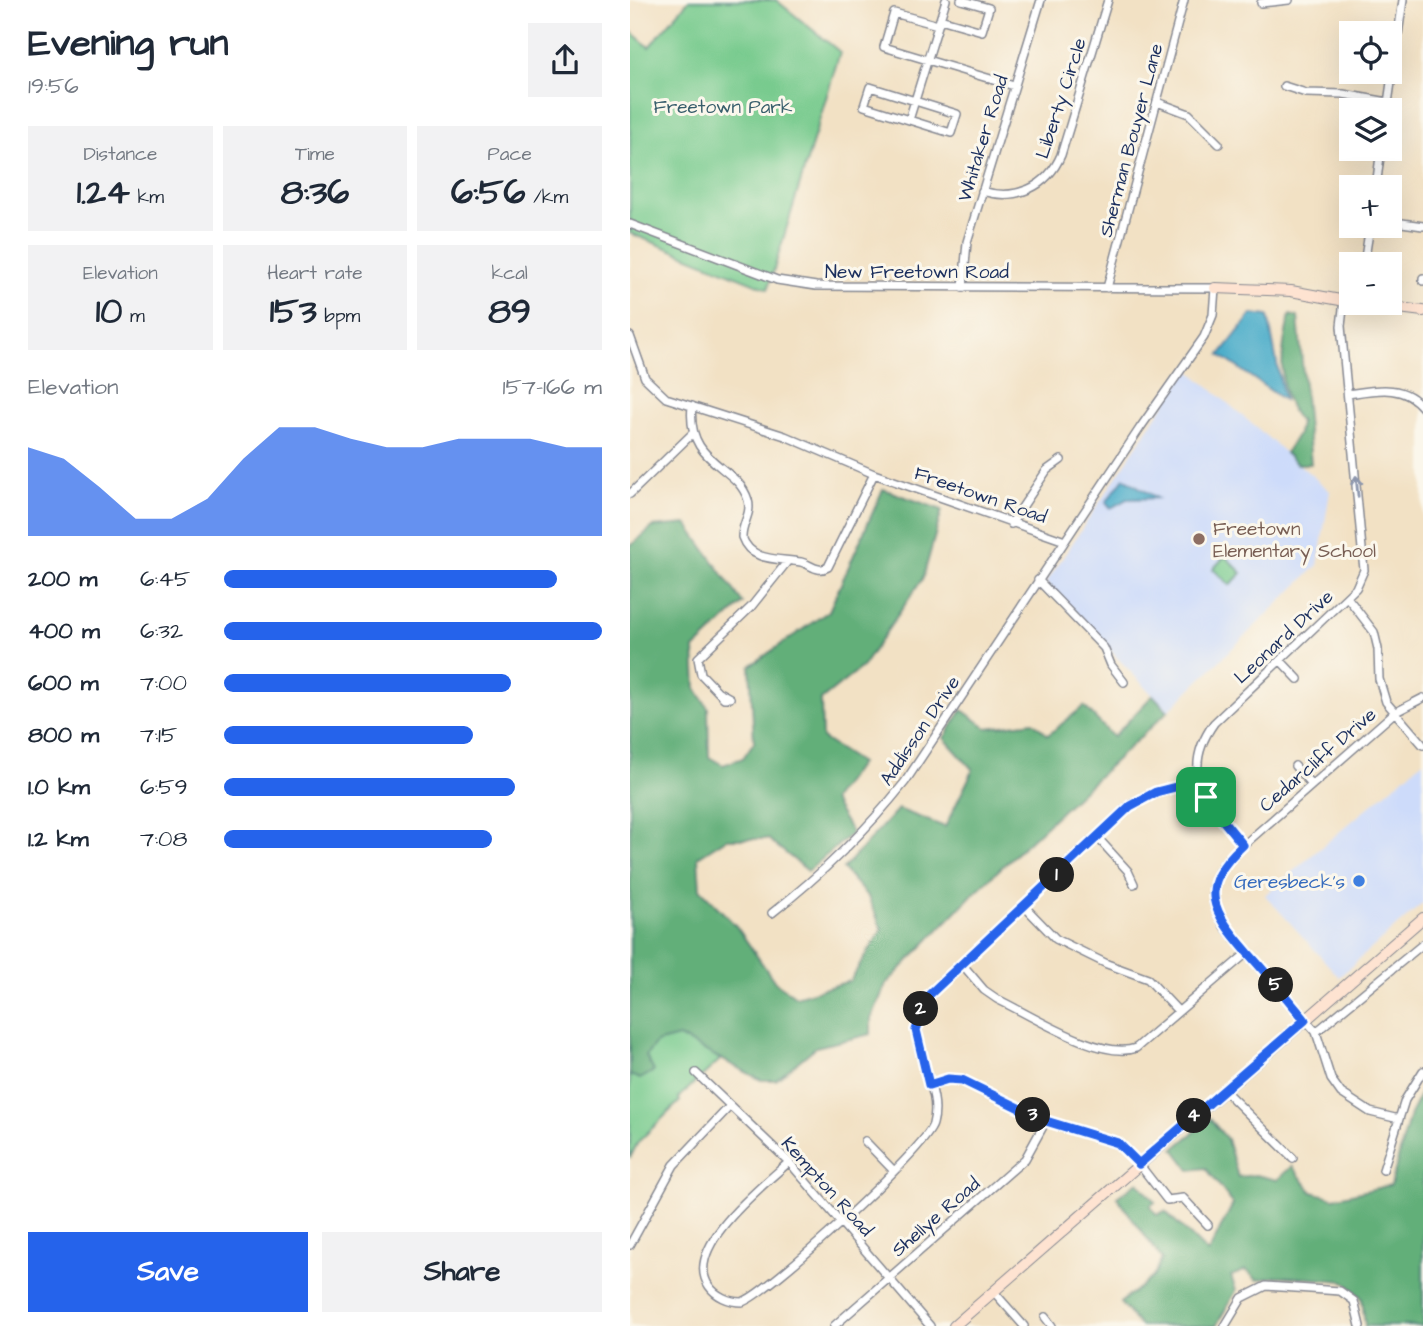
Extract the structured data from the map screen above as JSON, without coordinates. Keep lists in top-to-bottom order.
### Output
{
  "streets": {
    "street": [
      "Liberty Circle",
      "Whitaker Road",
      "Sherman Bouyer Lane",
      "New Freetown Road",
      "Freetown Road",
      "Leonard Drive",
      "Addisson Drive",
      "Cedarcliff Drive",
      "Kempton Road",
      "Shellye Road"
    ]
  },
  "crossings": [
    ["Liberty Circle", "Whitaker Road"],
    ["Whitaker Road", "New Freetown Road"],
    ["Sherman Bouyer Lane", "New Freetown Road"],
    ["New Freetown Road", "Freetown Road"],
    ["Freetown Road", "Addisson Drive"],
    ["Kempton Road", "Shellye Road"]
  ],
  "one_way": ["Leonard Drive"],
  "parks": ["Freetown Park"],
  "places": ["Freetown Elementary School", "Geresbeck's"],
  "page": {
    "heading": ["Evening run", "19:56"],
    "map_buttons": ["+", "−"],
    "stats": [
      ["Distance", "1.24 km"],
      ["Time", "8:36"],
      ["Pace", "6:56 /km"],
      ["Elevation", "10 m"],
      ["Heart rate", "153 bpm"],
      ["kcal", "89"]
    ],
    "chart": ["Elevation", "157–166 m"],
    "list": [
      {
        "name": "200 m",
        "note": "6:45"
      },
      {
        "name": "400 m",
        "note": "6:32"
      },
      {
        "name": "600 m",
        "note": "7:00"
      },
      {
        "name": "800 m",
        "note": "7:15"
      },
      {
        "name": "1.0 km",
        "note": "6:59"
      },
      {
        "name": "1.2 km",
        "note": "7:08"
      }
    ],
    "pins": [
      "1",
      "5",
      "2",
      "3",
      "4"
    ],
    "buttons": ["Save", "Share"]
  }
}
